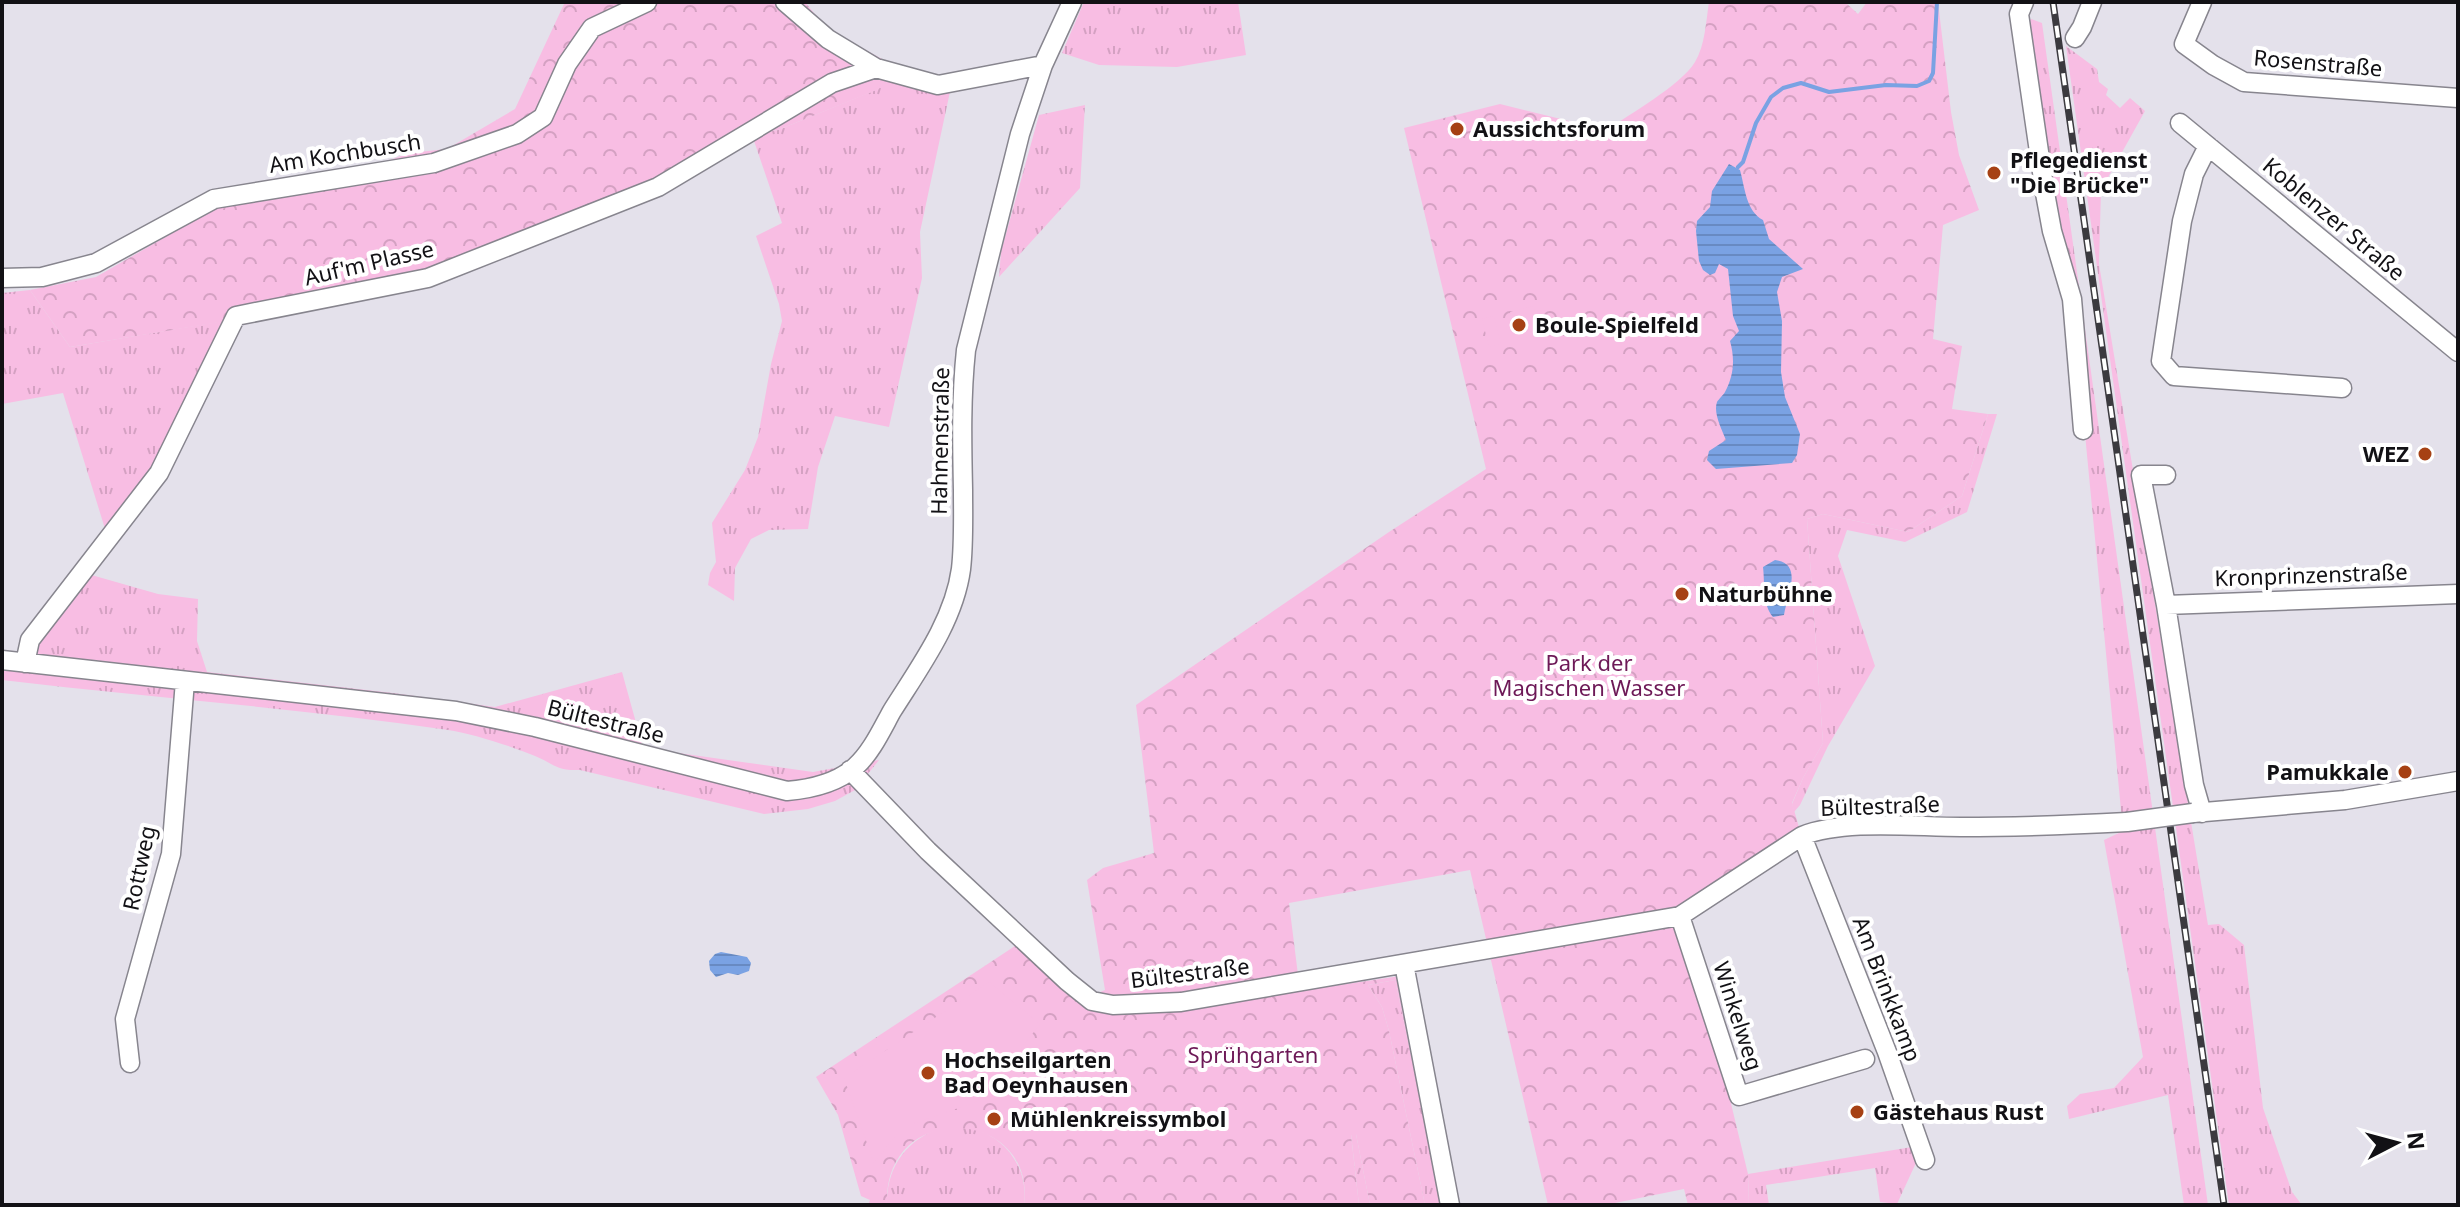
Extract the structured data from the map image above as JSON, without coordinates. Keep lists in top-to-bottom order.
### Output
{
  "streets": {
    "street": [
      "Rosenstraße",
      "Am Kochbusch",
      "Koblenzer Straße",
      "Auf'm Plasse",
      "Hahnenstraße",
      "Kronprinzenstraße",
      "Bültestraße",
      "Rottweg",
      "Am Brinkkamp",
      "Winkelweg"
    ]
  },
  "crossings": [
    ["Auf'm Plasse", "Bültestraße"],
    ["Hahnenstraße", "Bültestraße"],
    ["Bültestraße", "Rottweg"],
    ["Bültestraße", "Am Brinkkamp"],
    ["Bültestraße", "Winkelweg"]
  ],
  "parks": ["Park der Magischen Wasser", "Sprühgarten"],
  "places": [
    "Aussichtsforum",
    "Pflegedienst \"Die Brücke\"",
    "Boule-Spielfeld",
    "WEZ",
    "Naturbühne",
    "Pamukkale",
    "Hochseilgarten Bad Oeynhausen",
    "Gästehaus Rust",
    "Mühlenkreissymbol"
  ],
  "north": "right"
}
